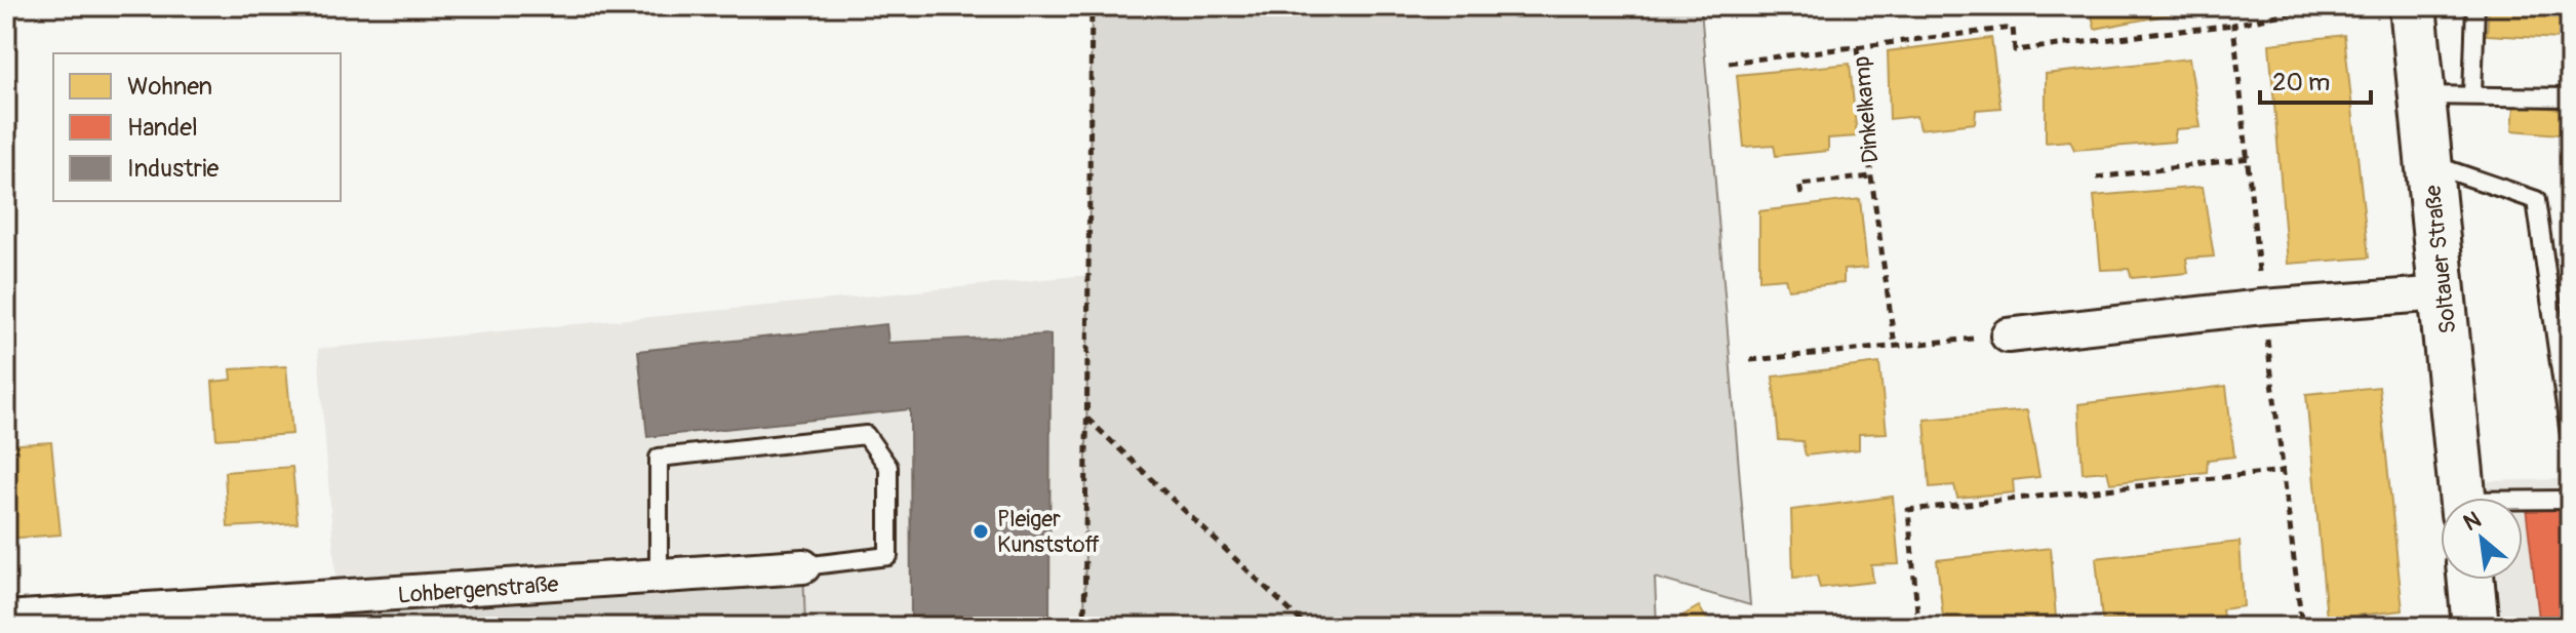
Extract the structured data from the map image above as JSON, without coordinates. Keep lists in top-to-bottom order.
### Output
{
  "streets": {
    "main road": ["Soltauer Straße"],
    "street": ["Lohbergenstraße"],
    "path": ["Dinkelkamp"]
  },
  "places": ["Pleiger Kunststoff"],
  "legend": ["Wohnen", "Handel", "Industrie"],
  "scale_bar": "20 m",
  "north": "top left"
}
